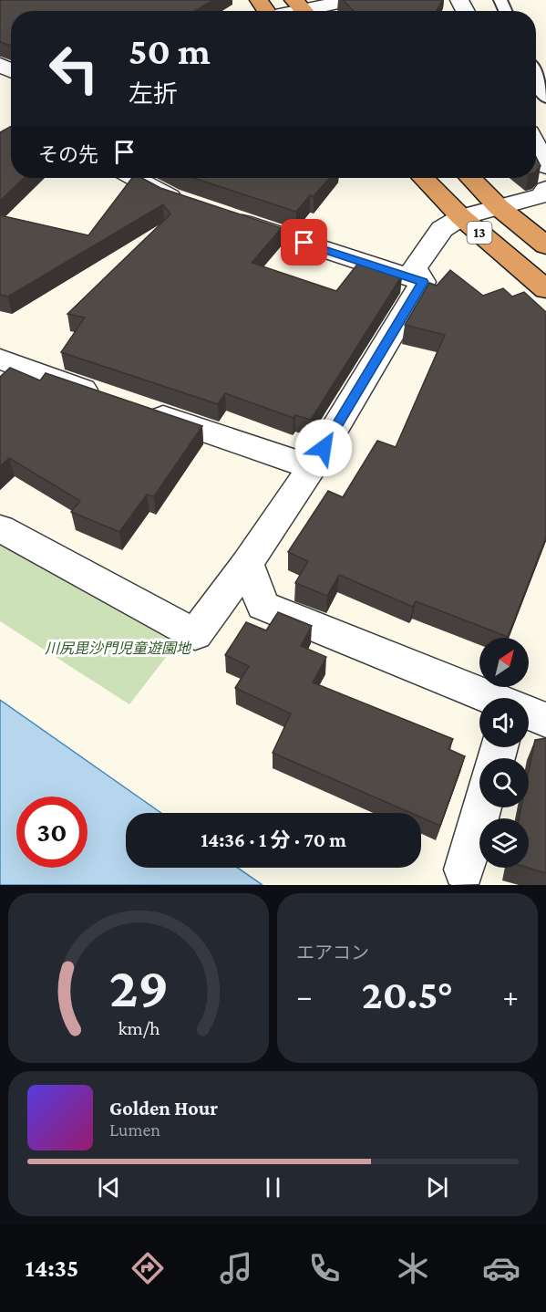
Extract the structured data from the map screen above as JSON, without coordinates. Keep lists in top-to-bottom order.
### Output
{
  "streets": {
    "highway": ["13"]
  },
  "parks": ["川尻毘沙門児童遊園地"],
  "north": "top right",
  "page": {
    "turn": ["50 m", "左折"],
    "then": "その先",
    "limit": "30",
    "trip": "14:36 · 1 分 · 70 m",
    "tile": "エアコン",
    "heat": ["−", "20.5°", "+"],
    "song": ["Golden Hour", "Lumen"],
    "tabs": "14:35",
    "gauge": ["29", "km/h"]
  }
}
